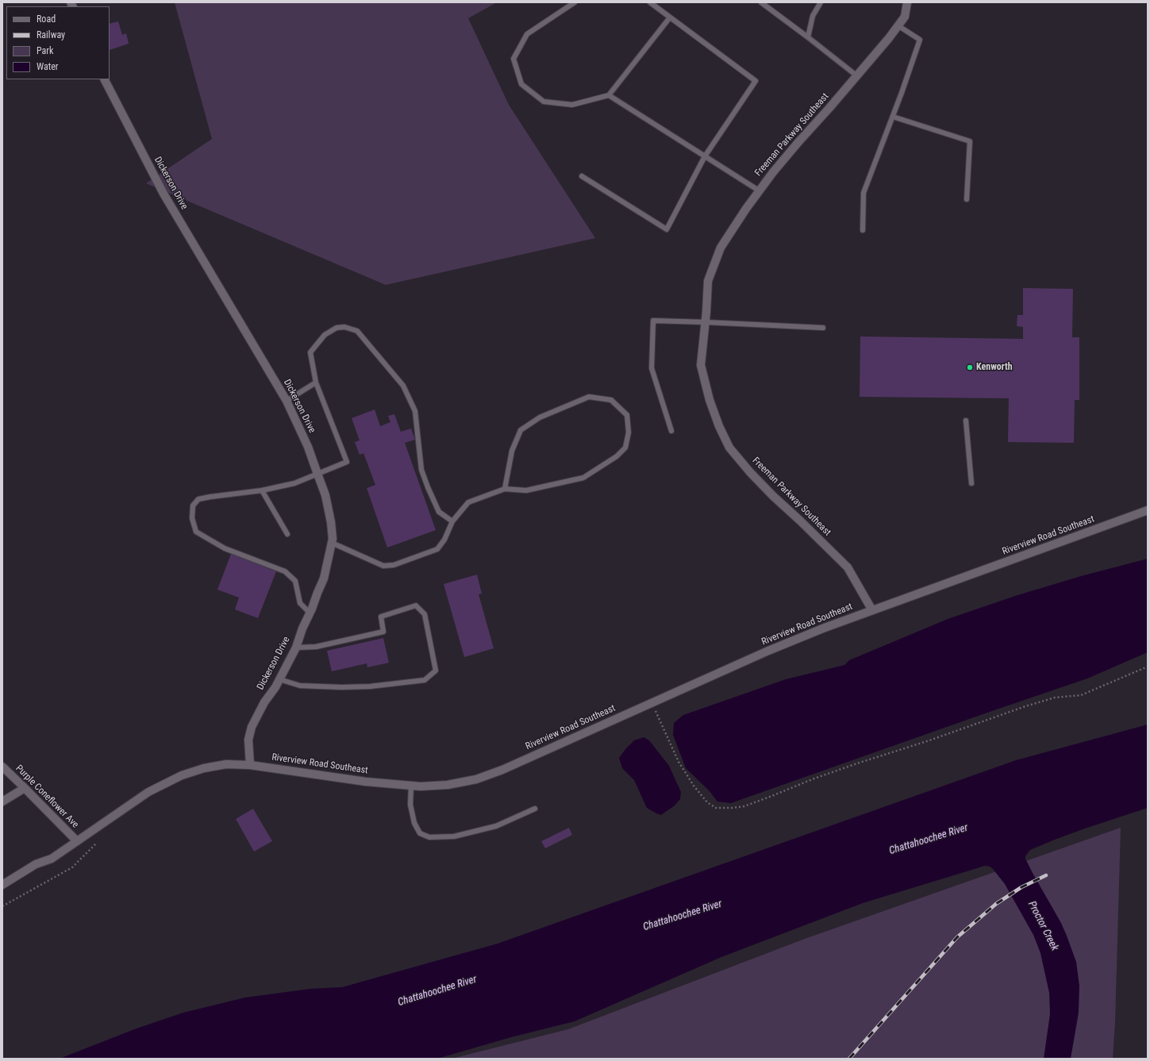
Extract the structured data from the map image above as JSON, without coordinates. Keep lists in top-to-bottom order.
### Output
{
  "streets": {
    "street": [
      "Freeman Parkway Southeast",
      "Dickerson Drive",
      "Riverview Road Southeast",
      "Purple Coneflower Ave"
    ]
  },
  "crossings": [
    ["Freeman Parkway Southeast", "Riverview Road Southeast"],
    ["Dickerson Drive", "Riverview Road Southeast"],
    ["Riverview Road Southeast", "Purple Coneflower Ave"]
  ],
  "water": ["Chattahoochee River", "Proctor Creek"],
  "places": ["Kenworth"],
  "legend": [
    "Road",
    "Railway",
    "Park",
    "Water"
  ]
}
